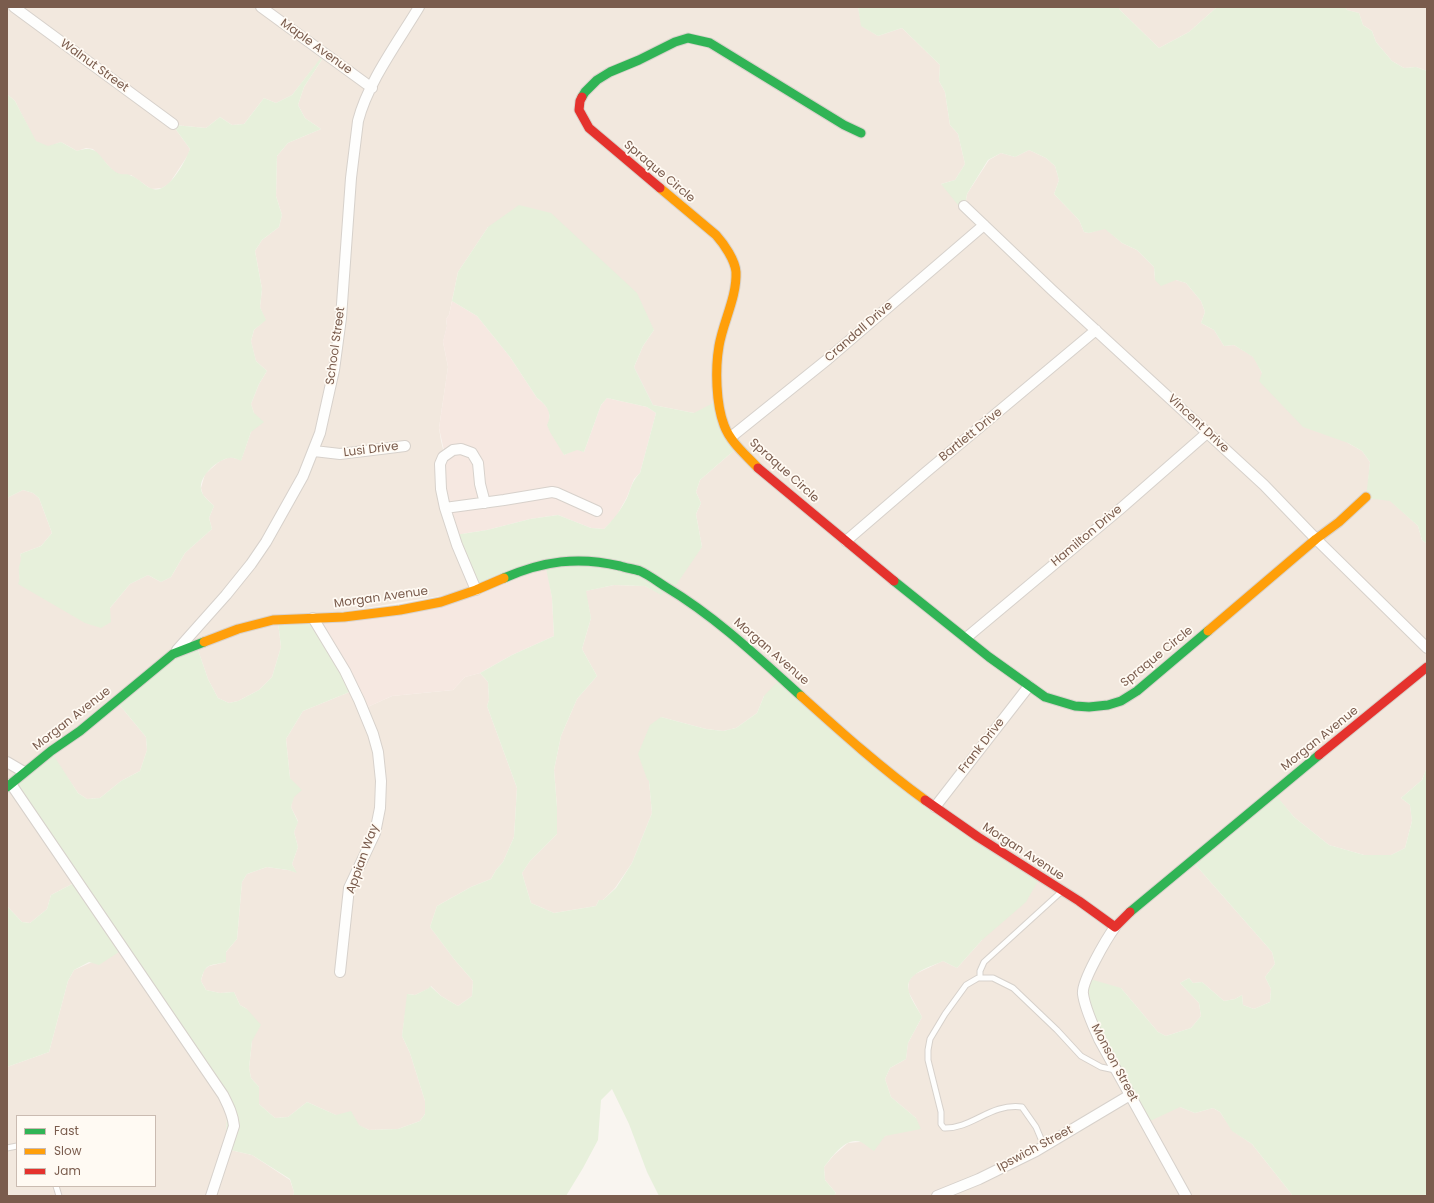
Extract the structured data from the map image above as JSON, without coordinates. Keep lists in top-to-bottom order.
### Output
{
  "streets": {
    "street": [
      "Maple Avenue",
      "Walnut Street",
      "Spraque Circle",
      "Crandall Drive",
      "School Street",
      "Vincent Drive",
      "Bartlett Drive",
      "Lusi Drive",
      "Hamilton Drive",
      "Morgan Avenue",
      "Frank Drive",
      "Appian Way",
      "Monson Street",
      "Ipswich Street"
    ]
  },
  "crossings": [
    ["Maple Avenue", "School Street"],
    ["Spraque Circle", "Crandall Drive"],
    ["Spraque Circle", "Vincent Drive"],
    ["Spraque Circle", "Bartlett Drive"],
    ["Spraque Circle", "Hamilton Drive"],
    ["Spraque Circle", "Frank Drive"],
    ["Crandall Drive", "Vincent Drive"],
    ["School Street", "Lusi Drive"],
    ["School Street", "Morgan Avenue"],
    ["Vincent Drive", "Bartlett Drive"],
    ["Vincent Drive", "Hamilton Drive"],
    ["Morgan Avenue", "Frank Drive"],
    ["Morgan Avenue", "Appian Way"],
    ["Morgan Avenue", "Monson Street"],
    ["Monson Street", "Ipswich Street"]
  ],
  "legend": ["Fast", "Slow", "Jam"]
}
